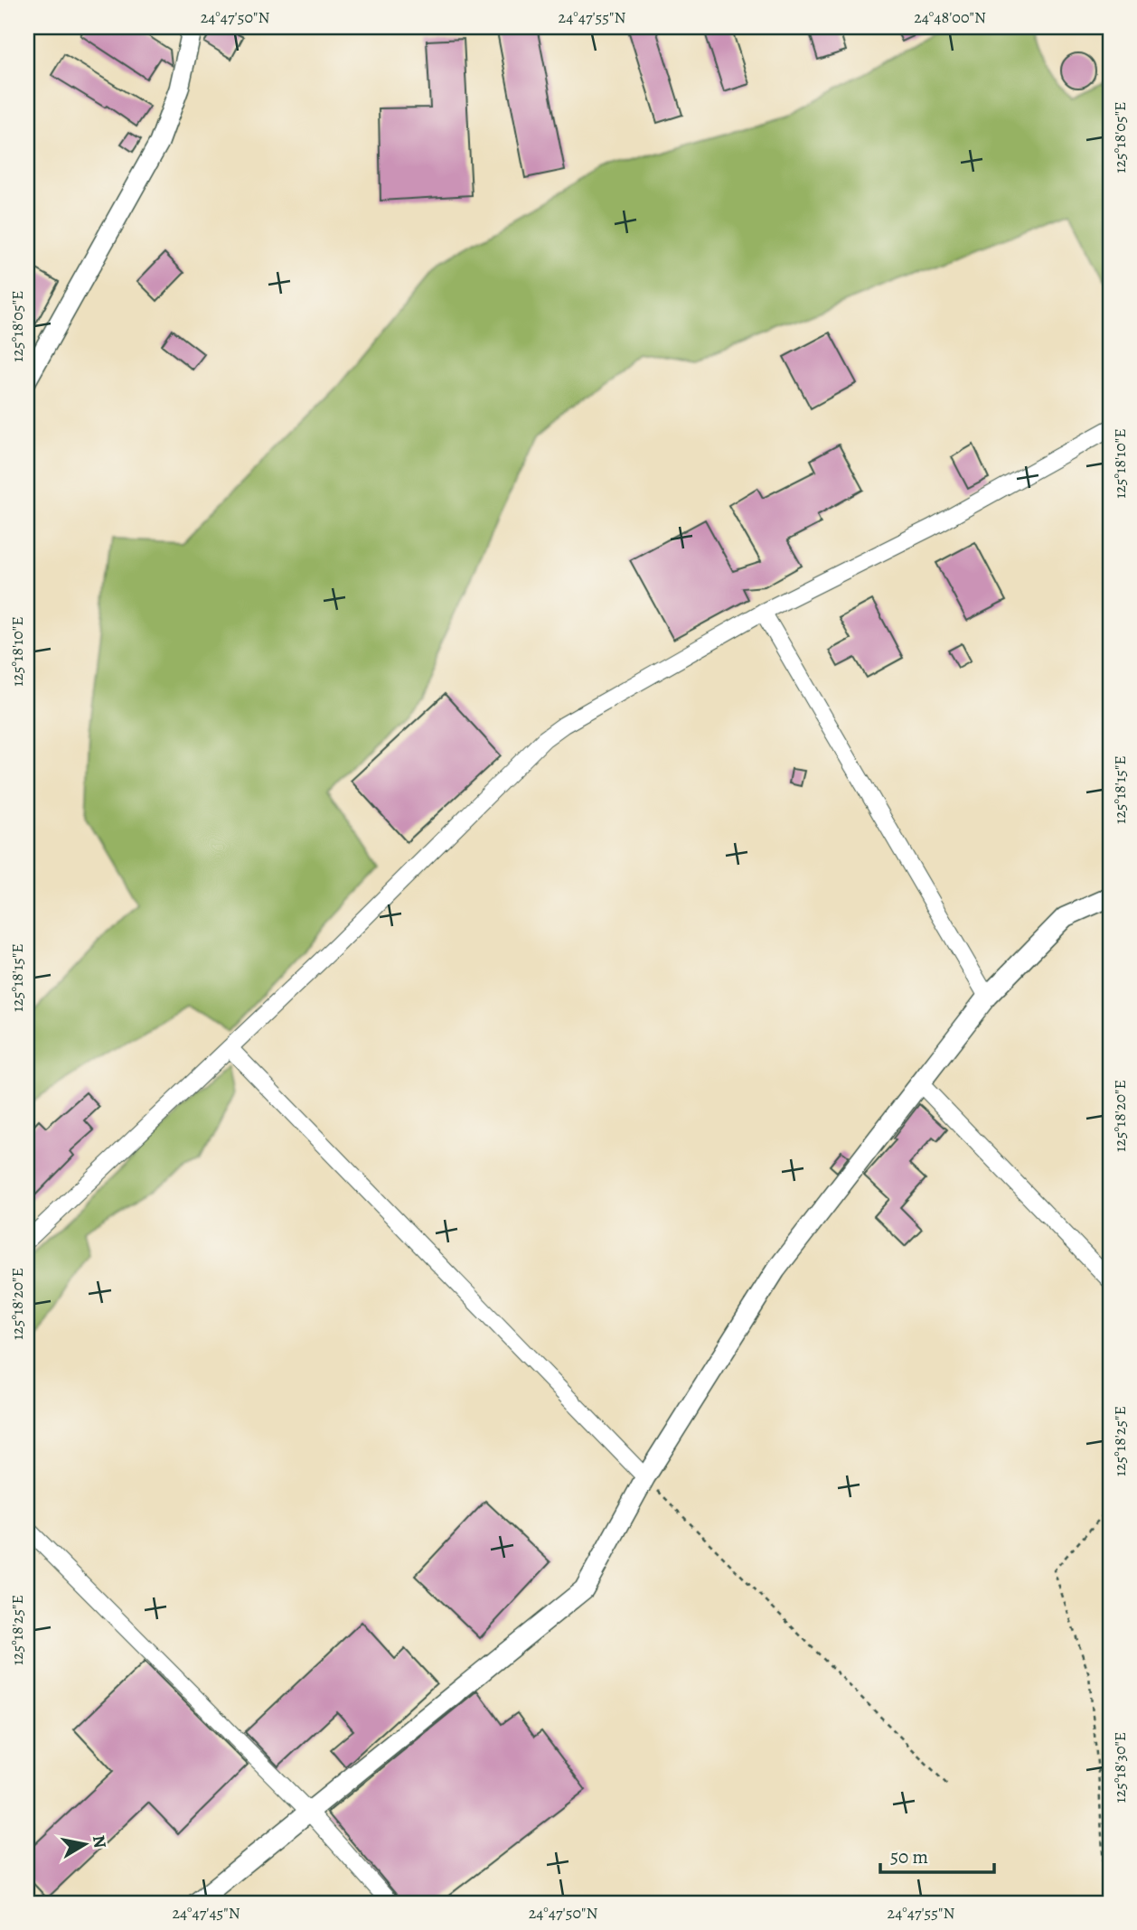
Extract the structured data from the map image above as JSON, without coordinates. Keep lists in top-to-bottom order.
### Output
{
  "scale_bar": "50 m",
  "north": "right",
  "coordinates": [
    "24°47'50\"N",
    "24°47'55\"N",
    "24°48'00\"N",
    "125°18'05\"E",
    "125°18'10\"E",
    "125°18'15\"E",
    "125°18'20\"E",
    "125°18'25\"E",
    "125°18'30\"E",
    "24°47'45\"N"
  ]
}
